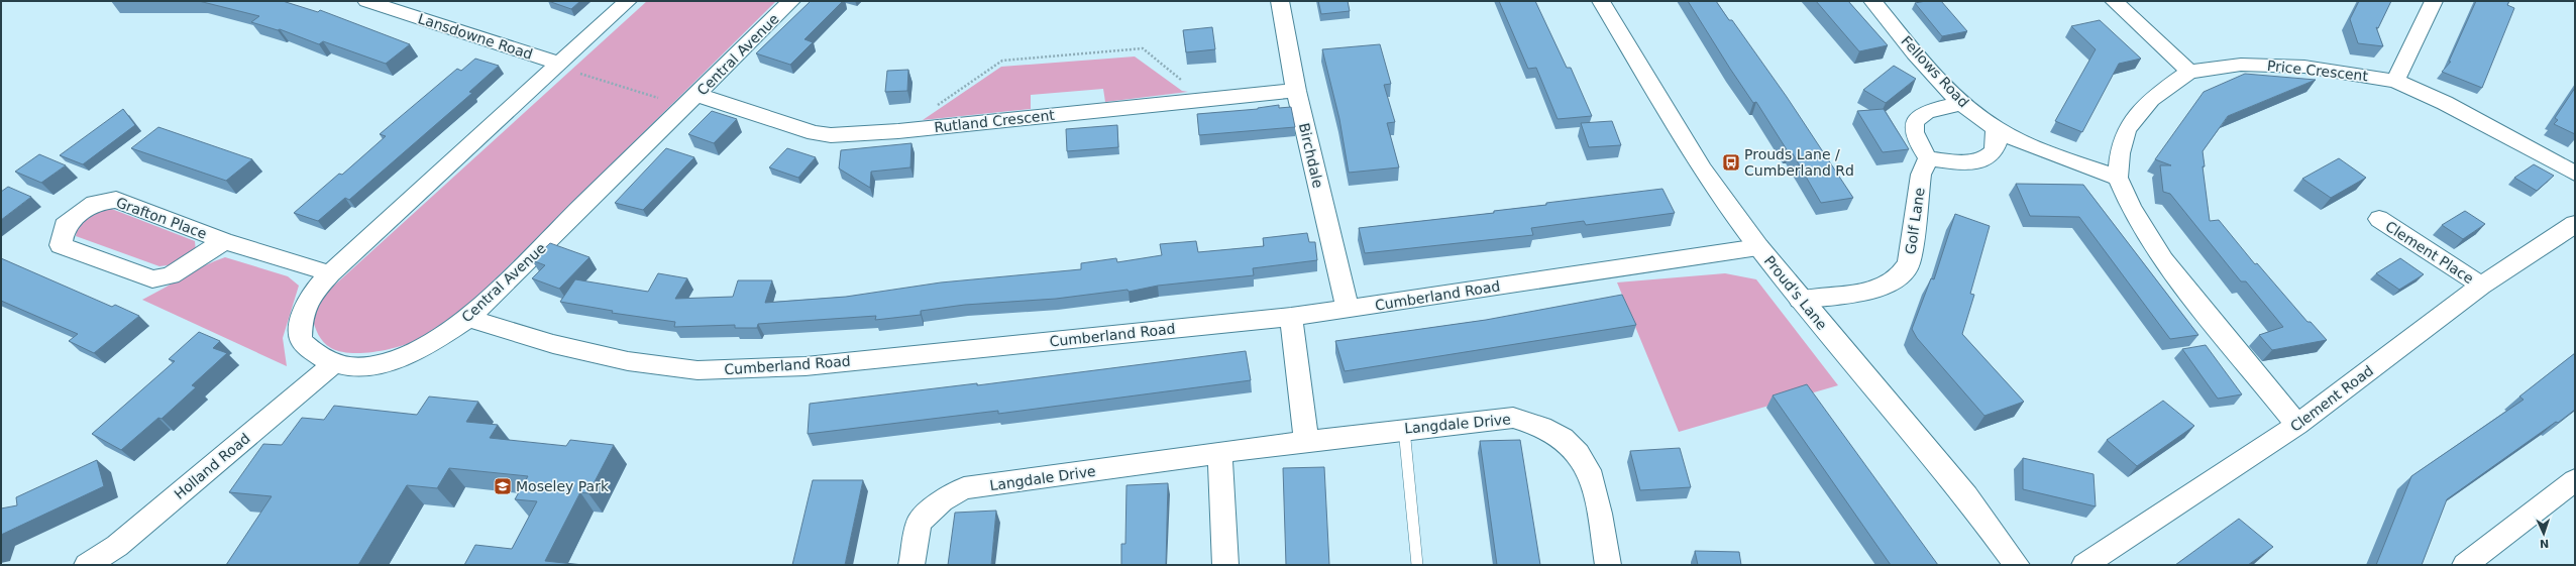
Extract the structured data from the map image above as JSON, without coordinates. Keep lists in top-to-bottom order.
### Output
{
  "streets": {
    "street": [
      "Lansdowne Road",
      "Central Avenue",
      "Price Crescent",
      "Fellows Road",
      "Rutland Crescent",
      "Birchdale",
      "Grafton Place",
      "Golf Lane",
      "Clement Place",
      "Proud's Lane",
      "Cumberland Road",
      "Clement Road",
      "Langdale Drive",
      "Holland Road"
    ]
  },
  "crossings": [
    ["Lansdowne Road", "Central Avenue"],
    ["Central Avenue", "Rutland Crescent"],
    ["Central Avenue", "Grafton Place"],
    ["Central Avenue", "Cumberland Road"],
    ["Central Avenue", "Holland Road"],
    ["Fellows Road", "Golf Lane"],
    ["Rutland Crescent", "Birchdale"],
    ["Birchdale", "Cumberland Road"],
    ["Golf Lane", "Proud's Lane"],
    ["Clement Place", "Clement Road"],
    ["Proud's Lane", "Cumberland Road"]
  ],
  "places": {
    "bus stop": ["Prouds Lane / Cumberland Rd"],
    "school or university": ["Moseley Park"]
  },
  "north": "bottom"
}
